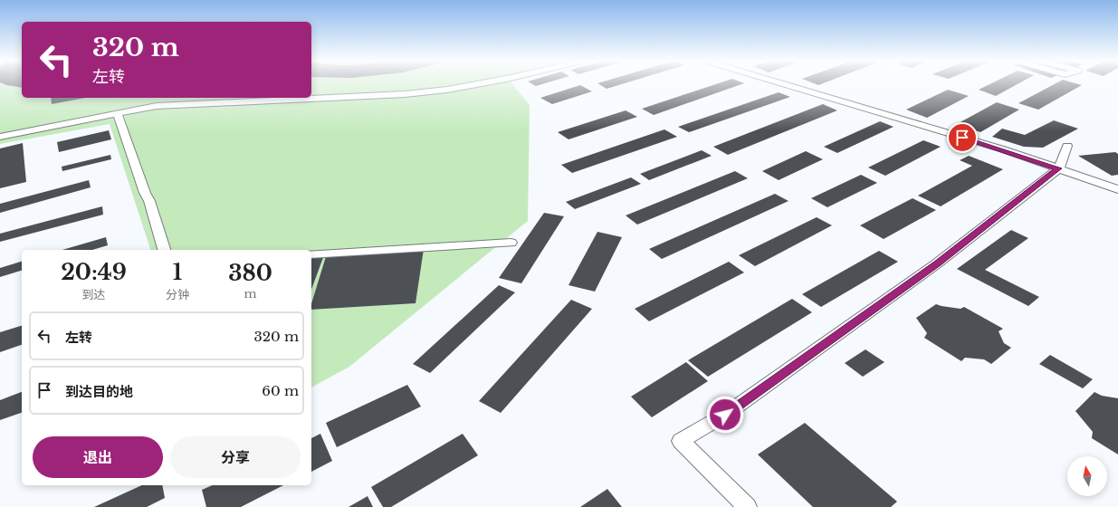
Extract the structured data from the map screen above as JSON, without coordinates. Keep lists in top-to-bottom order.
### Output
{
  "north": "top",
  "page": {
    "turn": ["320 m", "左转"],
    "eta": [
      "20:49",
      "到达",
      "1",
      "分钟",
      "380",
      "m"
    ],
    "list": [
      {
        "name": "左转",
        "value": "320 m"
      },
      {
        "name": "到达目的地",
        "value": "60 m"
      }
    ],
    "buttons": ["退出", "分享"]
  }
}
